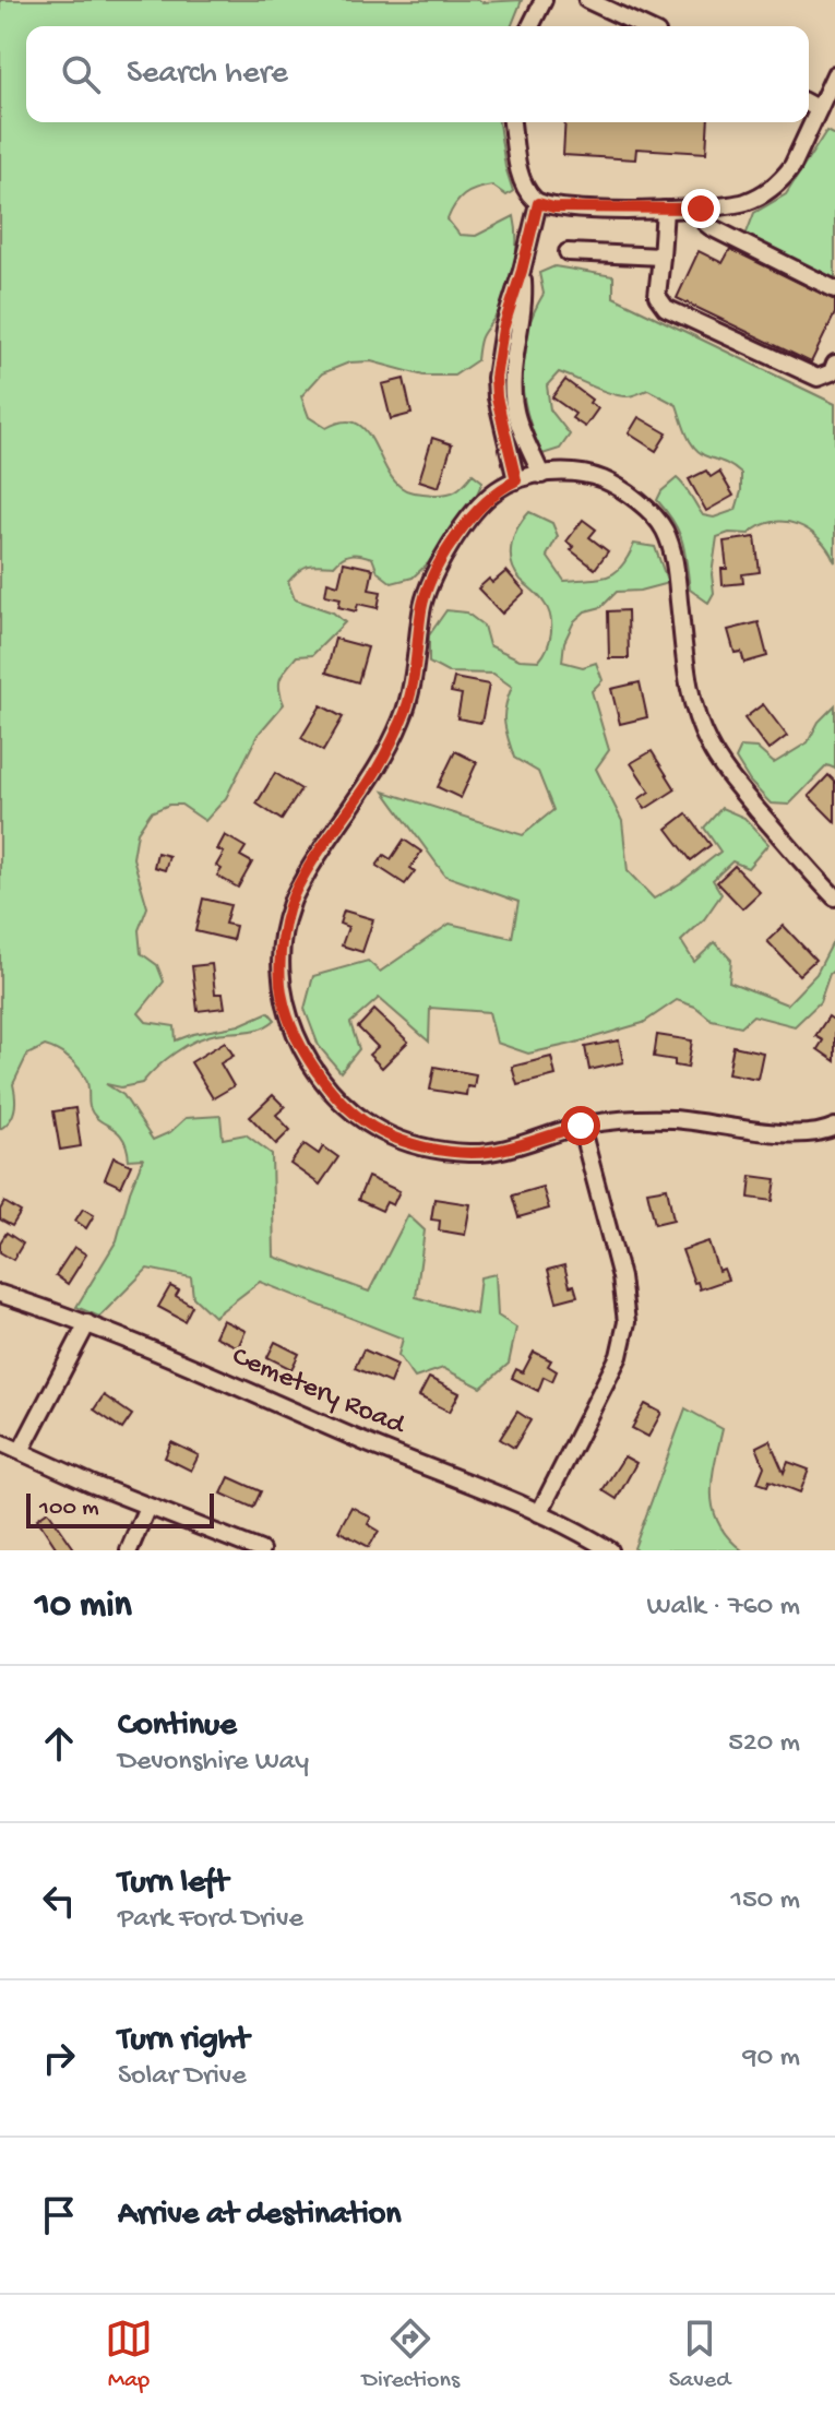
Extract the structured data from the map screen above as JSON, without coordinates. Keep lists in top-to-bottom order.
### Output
{
  "streets": {
    "street": ["Cemetery Road"]
  },
  "scale_bar": "100 m",
  "page": {
    "search": "Search here",
    "scale": "100 m",
    "heading": ["10 min", "Walk · 760 m"],
    "list": [
      ["Continue", "Devonshire Way", "520 m"],
      ["Turn left", "Park Ford Drive", "150 m"],
      ["Turn right", "Solar Drive", "90 m"],
      "Arrive at destination"
    ],
    "nav": ["Map", "Directions", "Saved"]
  }
}
